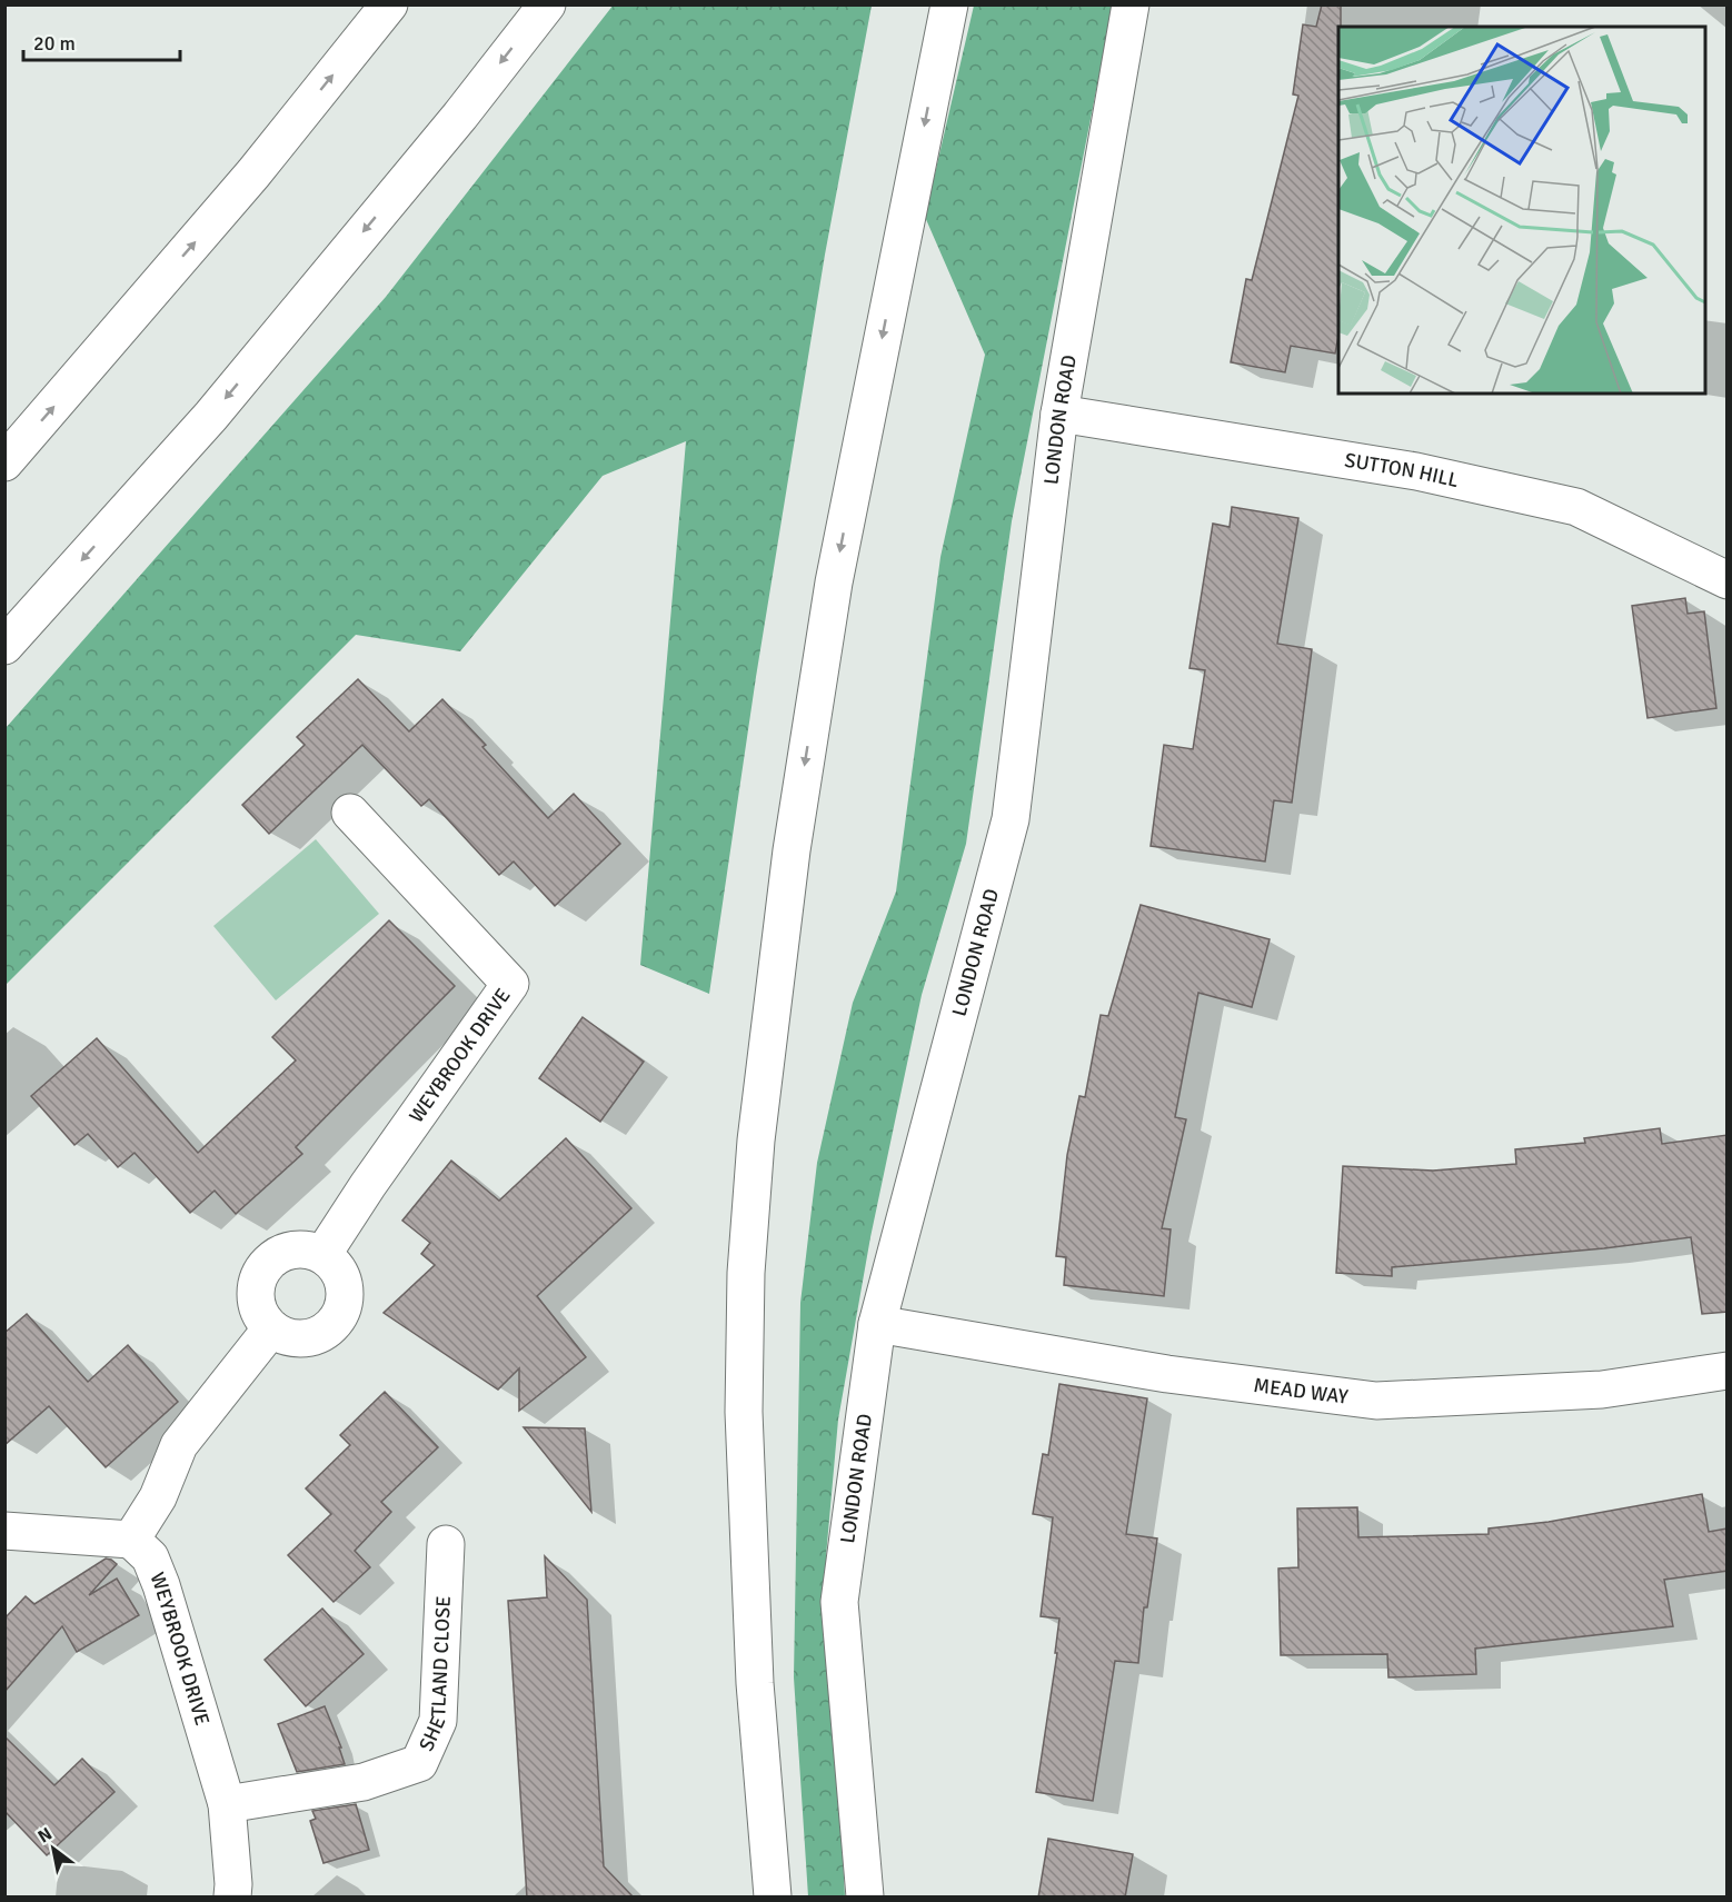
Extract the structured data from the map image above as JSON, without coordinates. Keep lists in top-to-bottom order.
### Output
{
  "streets": {
    "main road": [
      "LONDON ROAD",
      "SUTTON HILL",
      "WEYBROOK DRIVE",
      "MEAD WAY",
      "SHETLAND CLOSE"
    ]
  },
  "crossings": [
    ["LONDON ROAD", "SUTTON HILL"],
    ["LONDON ROAD", "MEAD WAY"],
    ["WEYBROOK DRIVE", "SHETLAND CLOSE"]
  ],
  "scale_bar": "20 m",
  "north": "top left"
}
